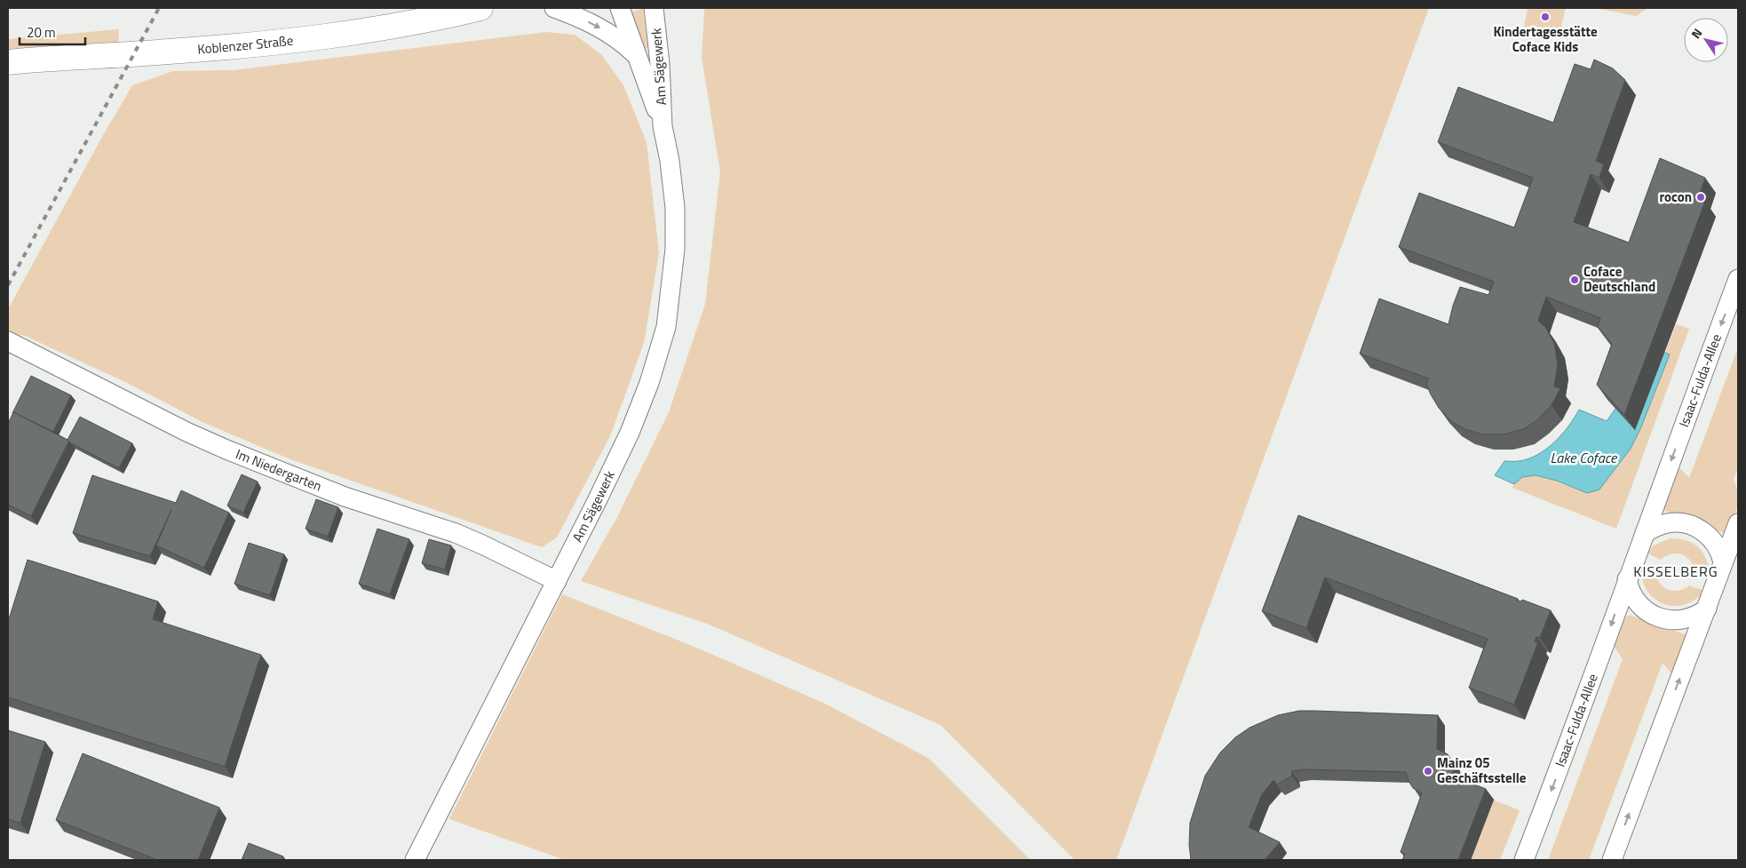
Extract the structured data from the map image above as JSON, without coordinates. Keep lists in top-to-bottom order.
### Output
{
  "streets": {
    "main road": ["Koblenzer Straße"],
    "street": ["Am Sägewerk", "Isaac-Fulda-Allee", "Im Niedergarten"]
  },
  "crossings": [
    ["Am Sägewerk", "Im Niedergarten"]
  ],
  "districts": ["KISSELBERG"],
  "water": ["Lake Coface"],
  "places": [
    "Kindertagesstätte Coface Kids",
    "rocon",
    "Coface Deutschland",
    "Mainz 05 Geschäftsstelle"
  ],
  "scale_bar": "20 m",
  "north": "top left"
}
